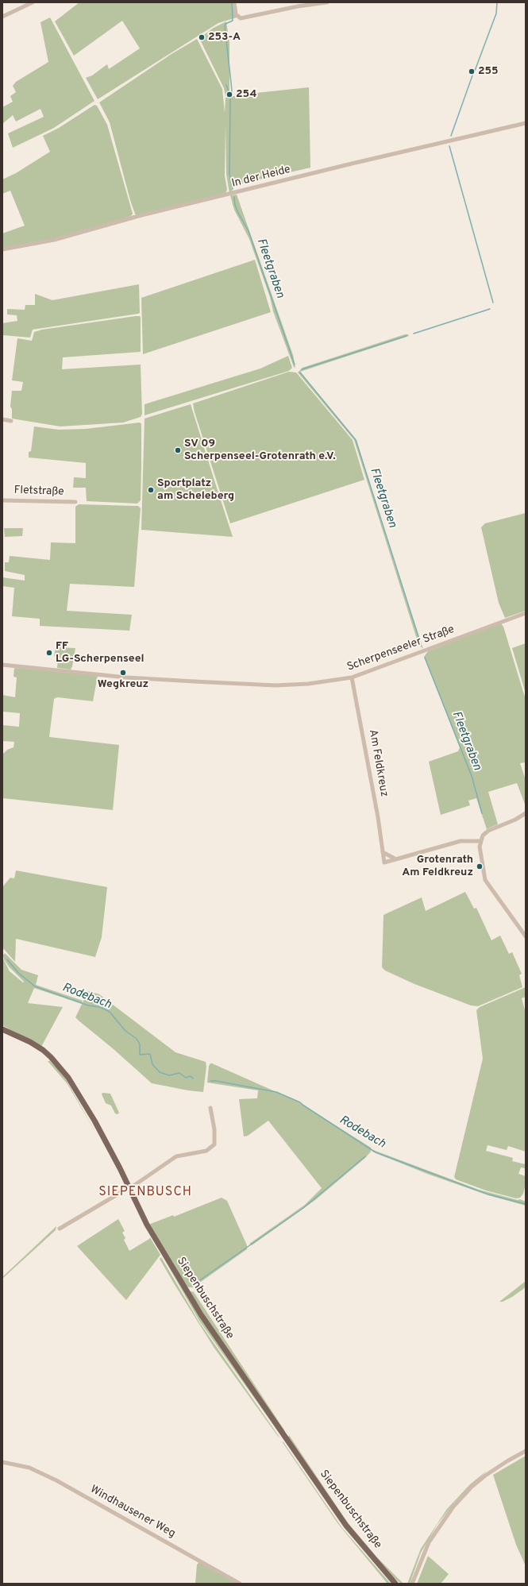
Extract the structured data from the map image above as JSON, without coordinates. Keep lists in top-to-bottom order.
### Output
{
  "streets": {
    "main road": ["Siepenbuschstraße"],
    "street": [
      "In der Heide",
      "Fletstraße",
      "Scherpenseeler Straße",
      "Am Feldkreuz",
      "Windhausener Weg"
    ]
  },
  "crossings": [
    ["Scherpenseeler Straße", "Am Feldkreuz"]
  ],
  "districts": ["SIEPENBUSCH"],
  "water": ["Fleetgraben", "Rodebach"],
  "places": [
    "253-A",
    "255",
    "254",
    "SV 09 Scherpenseel-Grotenrath e.V.",
    "Sportplatz am Scheleberg",
    "FF LG-Scherpenseel",
    "Wegkreuz",
    "Grotenrath Am Feldkreuz"
  ]
}
